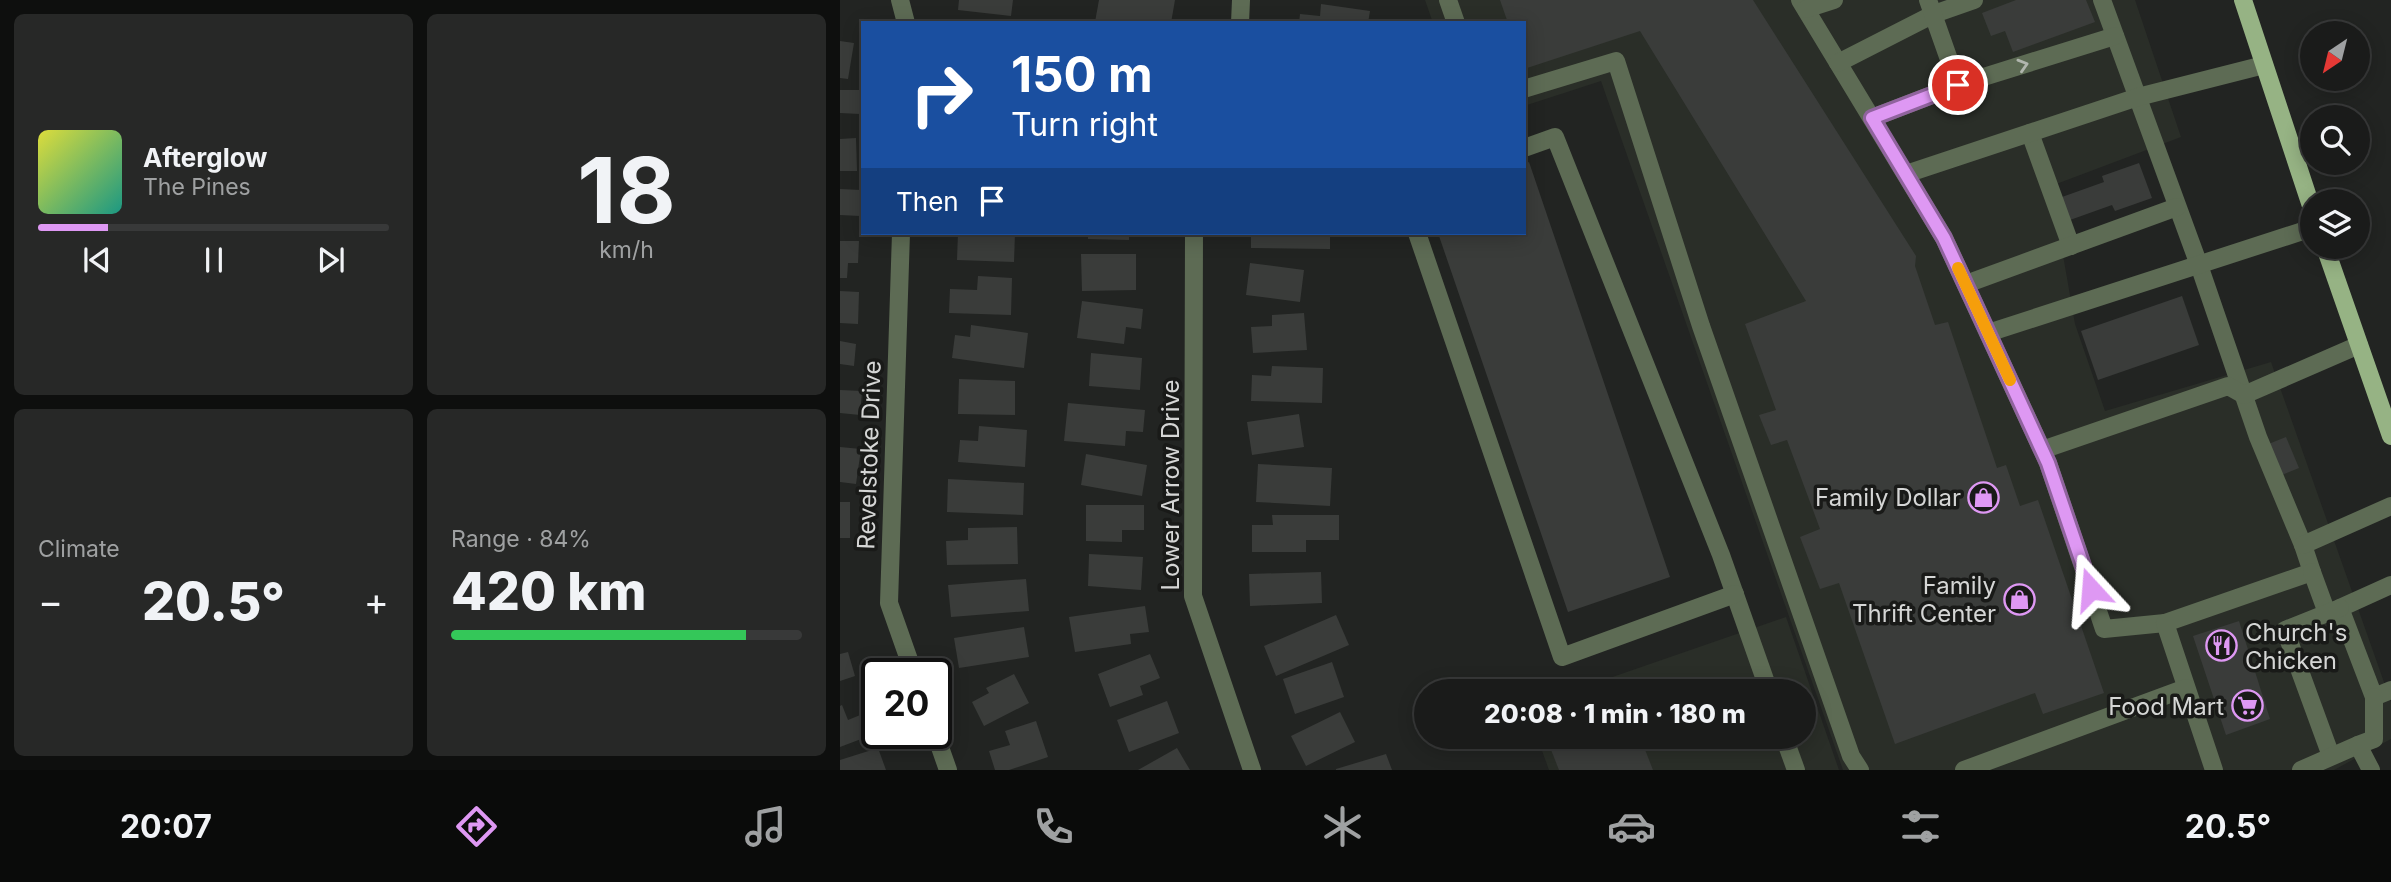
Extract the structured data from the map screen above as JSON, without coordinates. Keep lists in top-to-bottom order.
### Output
{
  "streets": {
    "street": ["Revelstoke Drive", "Lower Arrow Drive"]
  },
  "places": {
    "shop": ["Family Dollar", "Family Thrift Center"],
    "restaurant": ["Church's Chicken"],
    "supermarket": ["Food Mart"]
  },
  "north": "bottom left",
  "page": {
    "tile": [
      ["18", "km/h"],
      "Climate",
      ["Range · 84%", "420 km"]
    ],
    "turn": ["150 m", "Turn right"],
    "song": ["Afterglow", "The Pines"],
    "then": "Then",
    "heat": ["−", "20.5°", "+"],
    "limit": "20",
    "trip": "20:08 · 1 min · 180 m",
    "tabs": ["20:07", "20.5°"]
  }
}
